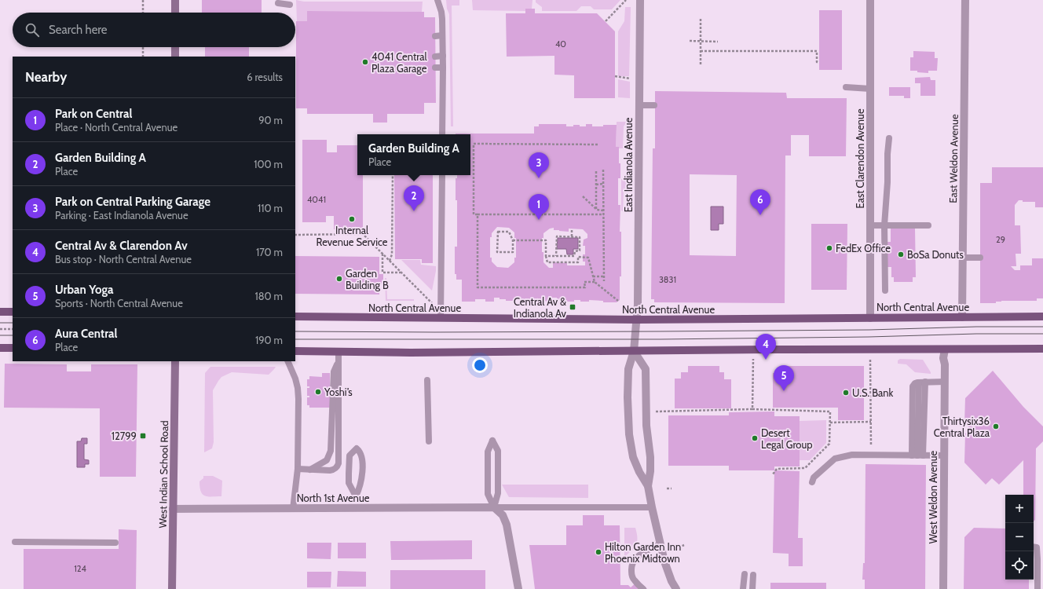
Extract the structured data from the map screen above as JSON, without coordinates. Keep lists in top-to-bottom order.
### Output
{
  "streets": {
    "main road": ["North Central Avenue", "West Indian School Road"],
    "street": [
      "East Clarendon Avenue",
      "East Weldon Avenue",
      "East Indianola Avenue",
      "West Weldon Avenue",
      "North 1st Avenue"
    ]
  },
  "crossings": [
    ["East Clarendon Avenue", "North Central Avenue"],
    ["East Weldon Avenue", "North Central Avenue"],
    ["East Indianola Avenue", "North Central Avenue"],
    ["West Indian School Road", "North 1st Avenue"]
  ],
  "places": {
    "other": [
      "4041 Central Plaza Garage",
      "Internal Revenue Service",
      "FedEx Office",
      "BoSa Donuts",
      "Garden Building B",
      "Yoshi’s",
      "U.S. Bank",
      "Thirtysix36 Central Plaza",
      "Desert Legal Group",
      "Hilton Garden Inn Phoenix Midtown"
    ],
    "transit": ["Central Av & Indianola Av", "12799"]
  },
  "house_numbers": [
    "40",
    "4041",
    "29",
    "3831",
    "124"
  ],
  "page": {
    "search": "Search here",
    "heading": ["Nearby", "6 results"],
    "list": [
      {
        "mark": "1",
        "name": "Park on Central",
        "note": "Place · North Central Avenue",
        "value": "90 m"
      },
      {
        "mark": "2",
        "name": "Garden Building A",
        "note": "Place",
        "value": "100 m"
      },
      {
        "mark": "3",
        "name": "Park on Central Parking Garage",
        "note": "Parking · East Indianola Avenue",
        "value": "110 m"
      },
      {
        "mark": "4",
        "name": "Central Av & Clarendon Av",
        "note": "Bus stop · North Central Avenue",
        "value": "170 m"
      },
      {
        "mark": "5",
        "name": "Urban Yoga",
        "note": "Sports · North Central Avenue",
        "value": "180 m"
      },
      {
        "mark": "6",
        "name": "Aura Central",
        "note": "Place",
        "value": "190 m"
      }
    ],
    "popup": ["Garden Building A", "Place"],
    "pins": [
      "3",
      "2",
      "6",
      "1",
      "4",
      "5"
    ],
    "map_buttons": ["+", "−"]
  }
}
